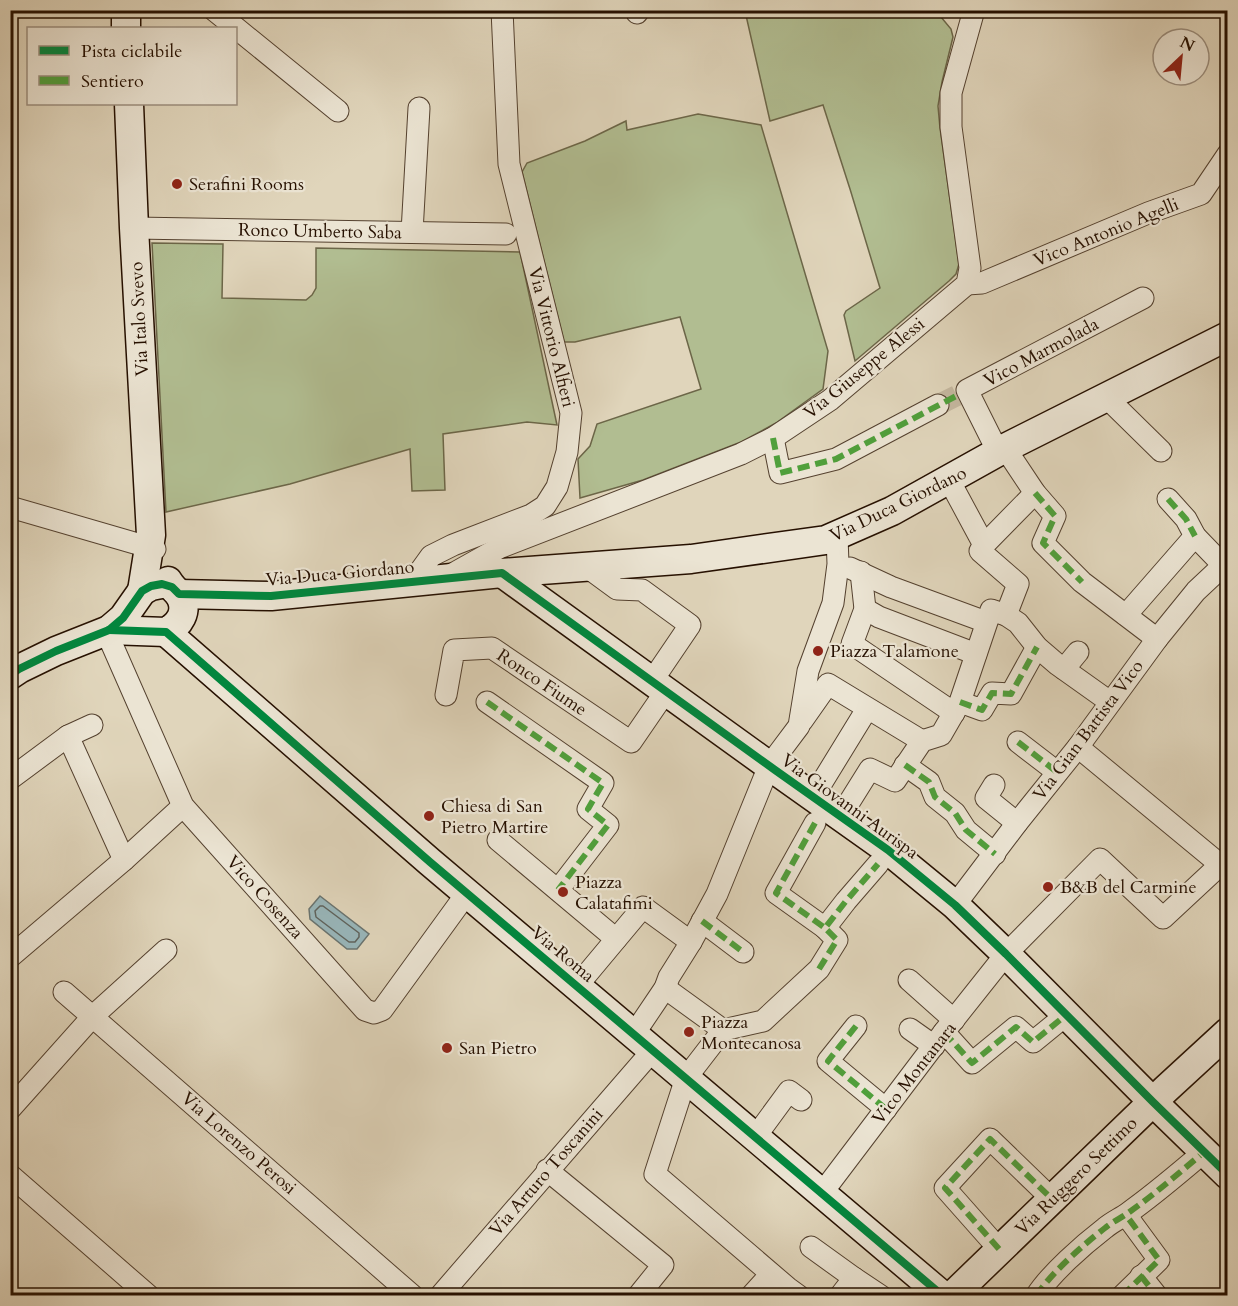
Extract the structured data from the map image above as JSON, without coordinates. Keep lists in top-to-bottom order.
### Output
{
  "streets": {
    "main road": [
      "Via Italo Svevo",
      "Via Duca Giordano",
      "Via Giovanni Aurispa",
      "Via Roma",
      "Via Ruggero Settimo"
    ],
    "street": [
      "Ronco Umberto Saba",
      "Vico Antonio Agelli",
      "Via Vittorio Alfieri",
      "Vico Marmolada",
      "Via Giuseppe Alessi",
      "Ronco Fiume",
      "Via Gian Battista Vico",
      "Vico Cosenza",
      "Vico Montanara",
      "Via Lorenzo Perosi",
      "Via Arturo Toscanini"
    ]
  },
  "crossings": [
    ["Ronco Umberto Saba", "Via Italo Svevo"],
    ["Vico Antonio Agelli", "Via Giuseppe Alessi"],
    ["Via Vittorio Alfieri", "Via Duca Giordano"],
    ["Vico Marmolada", "Via Duca Giordano"],
    ["Via Giuseppe Alessi", "Via Duca Giordano"],
    ["Via Giuseppe Alessi", "Via Giovanni Aurispa"],
    ["Via Duca Giordano", "Via Giovanni Aurispa"],
    ["Via Duca Giordano", "Via Roma"],
    ["Ronco Fiume", "Via Giovanni Aurispa"],
    ["Via Gian Battista Vico", "Via Giovanni Aurispa"],
    ["Via Giovanni Aurispa", "Vico Montanara"],
    ["Via Giovanni Aurispa", "Via Arturo Toscanini"],
    ["Via Giovanni Aurispa", "Via Ruggero Settimo"],
    ["Vico Cosenza", "Via Roma"],
    ["Via Roma", "Vico Montanara"],
    ["Via Roma", "Via Arturo Toscanini"]
  ],
  "places": [
    "Serafini Rooms",
    "Piazza Talamone",
    "Chiesa di San Pietro Martire",
    "B&B del Carmine",
    "Piazza Calatafimi",
    "Piazza Montecanosa",
    "San Pietro"
  ],
  "legend": ["Pista ciclabile", "Sentiero"],
  "north": "top right"
}
